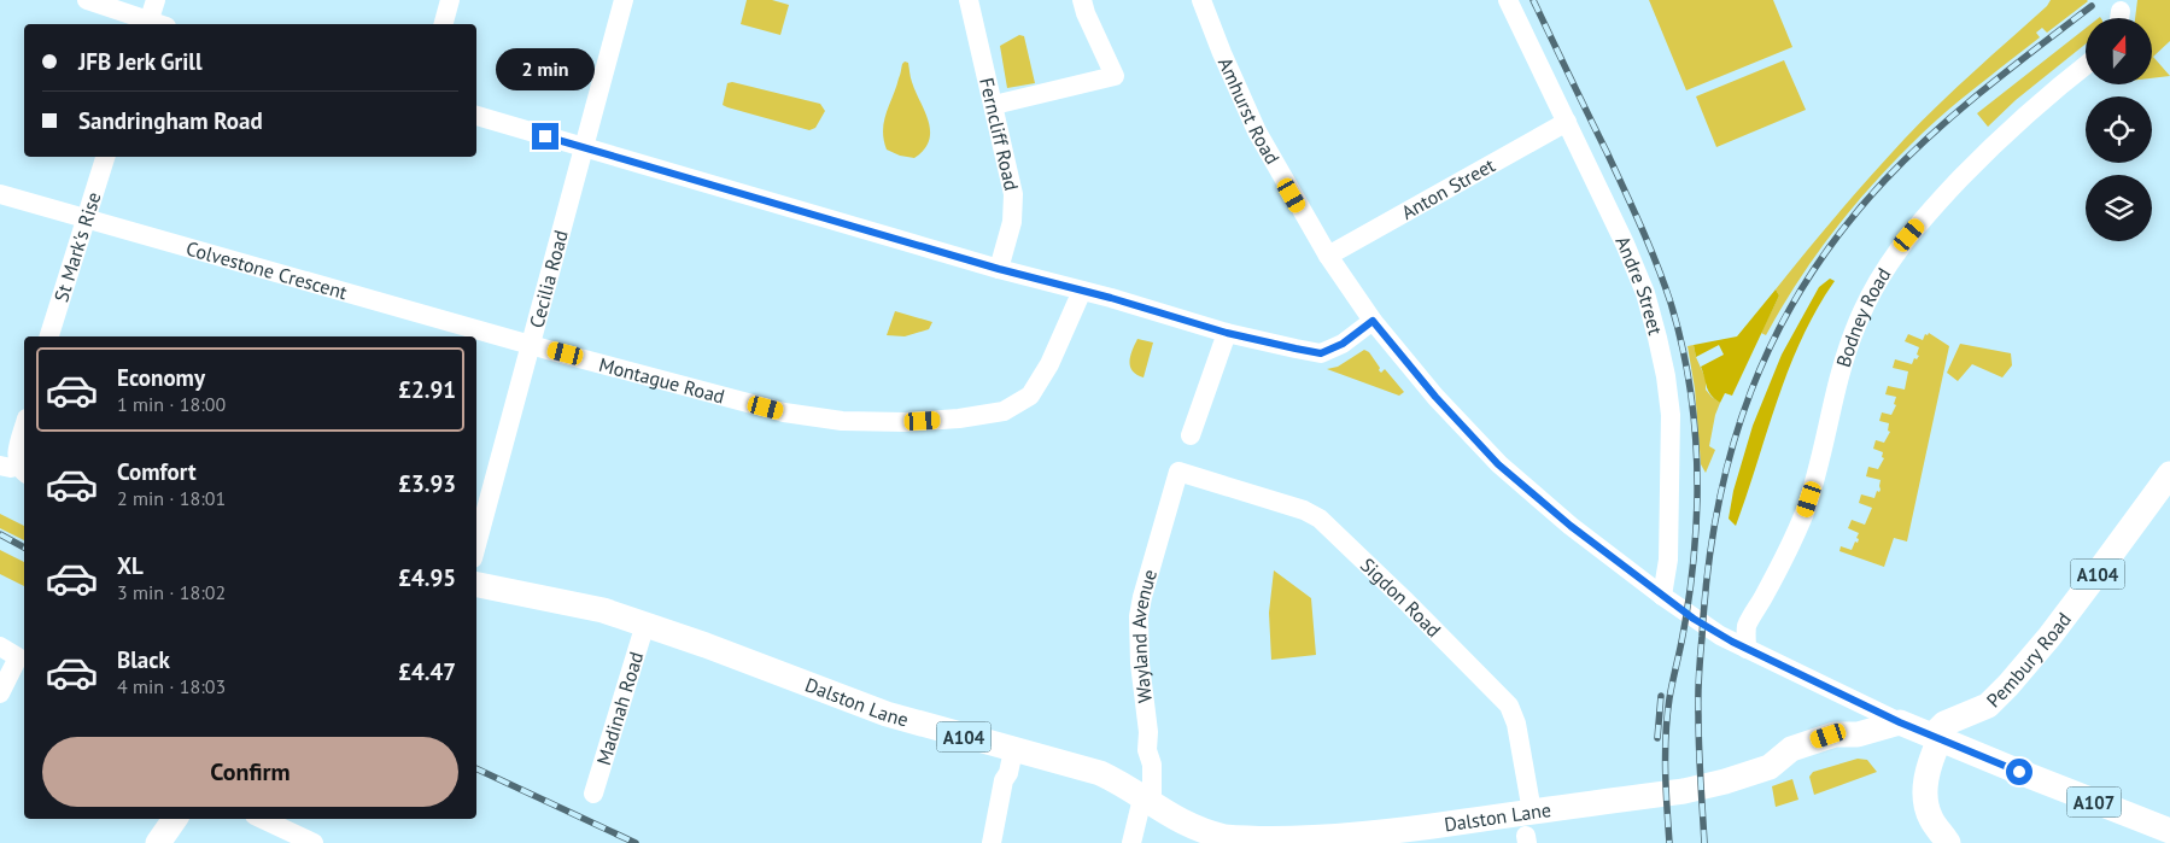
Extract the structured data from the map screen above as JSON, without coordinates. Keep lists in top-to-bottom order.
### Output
{
  "streets": {
    "main road": [
      "A104",
      "Pembury Road",
      "Dalston Lane",
      "A107"
    ],
    "street": [
      "Amhurst Road",
      "Ferncliff Road",
      "Anton Street",
      "St Mark's Rise",
      "Colvestone Crescent",
      "Cecilia Road",
      "Andre Street",
      "Bodney Road",
      "Montague Road",
      "Sigdon Road",
      "Wayland Avenue",
      "Madinah Road"
    ]
  },
  "crossings": [
    ["Amhurst Road", "Anton Street"],
    ["Amhurst Road", "Andre Street"],
    ["Amhurst Road", "Bodney Road"],
    ["Amhurst Road", "Dalston Lane"],
    ["Anton Street", "Andre Street"],
    ["St Mark's Rise", "Colvestone Crescent"],
    ["Colvestone Crescent", "Cecilia Road"],
    ["Colvestone Crescent", "Montague Road"],
    ["Cecilia Road", "Montague Road"],
    ["Sigdon Road", "Wayland Avenue"],
    ["Sigdon Road", "Dalston Lane"],
    ["Wayland Avenue", "Dalston Lane"],
    ["Pembury Road", "A107"],
    ["Dalston Lane", "Madinah Road"]
  ],
  "north": "top",
  "page": {
    "banner": ["JFB Jerk Grill", "Sandringham Road"],
    "bubble": "2 min",
    "list": [
      {
        "name": "Economy",
        "note": "1 min · 18:00",
        "value": "£2.91"
      },
      {
        "name": "Comfort",
        "note": "2 min · 18:01",
        "value": "£3.93"
      },
      {
        "name": "XL",
        "note": "3 min · 18:02",
        "value": "£4.95"
      },
      {
        "name": "Black",
        "note": "4 min · 18:03",
        "value": "£4.47"
      }
    ],
    "buttons": "Confirm"
  }
}
